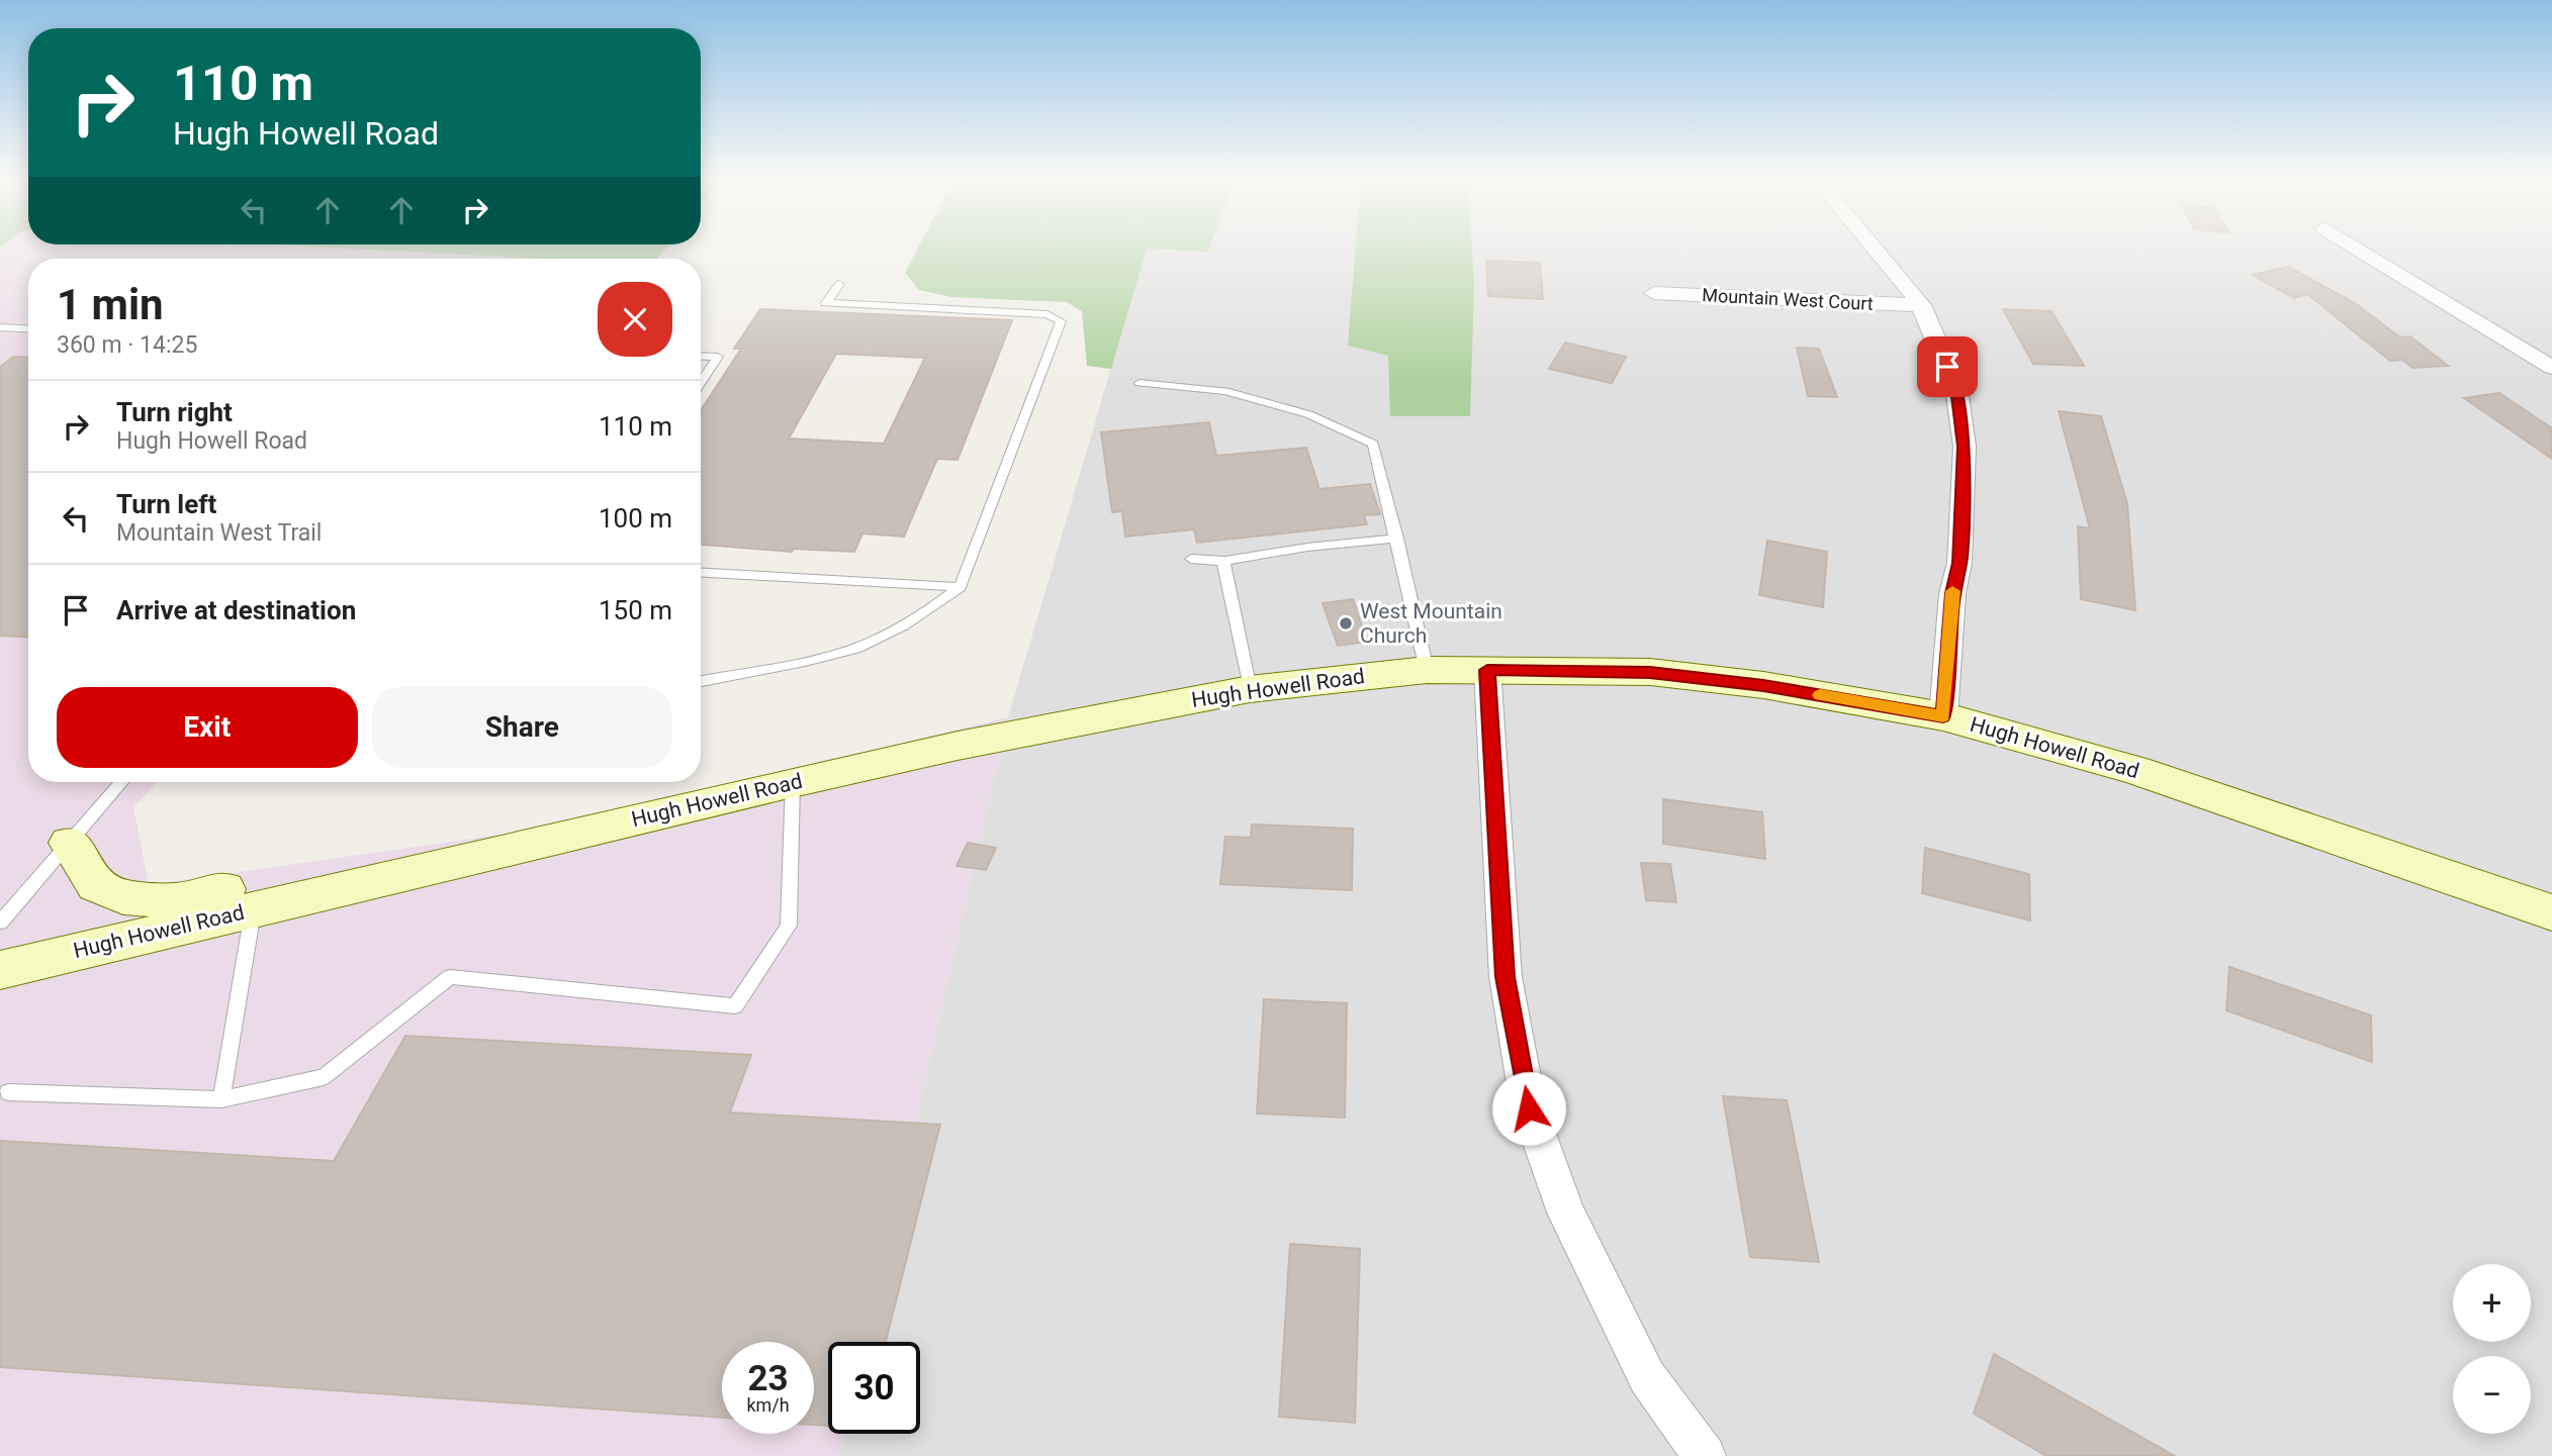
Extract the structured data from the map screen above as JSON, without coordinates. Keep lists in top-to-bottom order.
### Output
{
  "streets": {
    "main road": ["Hugh Howell Road"],
    "street": ["Mountain West Court"]
  },
  "places": ["West Mountain Church"],
  "page": {
    "turn": ["110 m", "Hugh Howell Road"],
    "heading": ["1 min", "360 m · 14:25"],
    "list": [
      {
        "name": "Turn right",
        "note": "Hugh Howell Road",
        "value": "110 m"
      },
      {
        "name": "Turn left",
        "note": "Mountain West Trail",
        "value": "100 m"
      },
      {
        "name": "Arrive at destination",
        "value": "150 m"
      }
    ],
    "buttons": ["Exit", "Share"],
    "map_buttons": ["+", "−"],
    "speed": "23 km/h",
    "limit": "30"
  }
}
